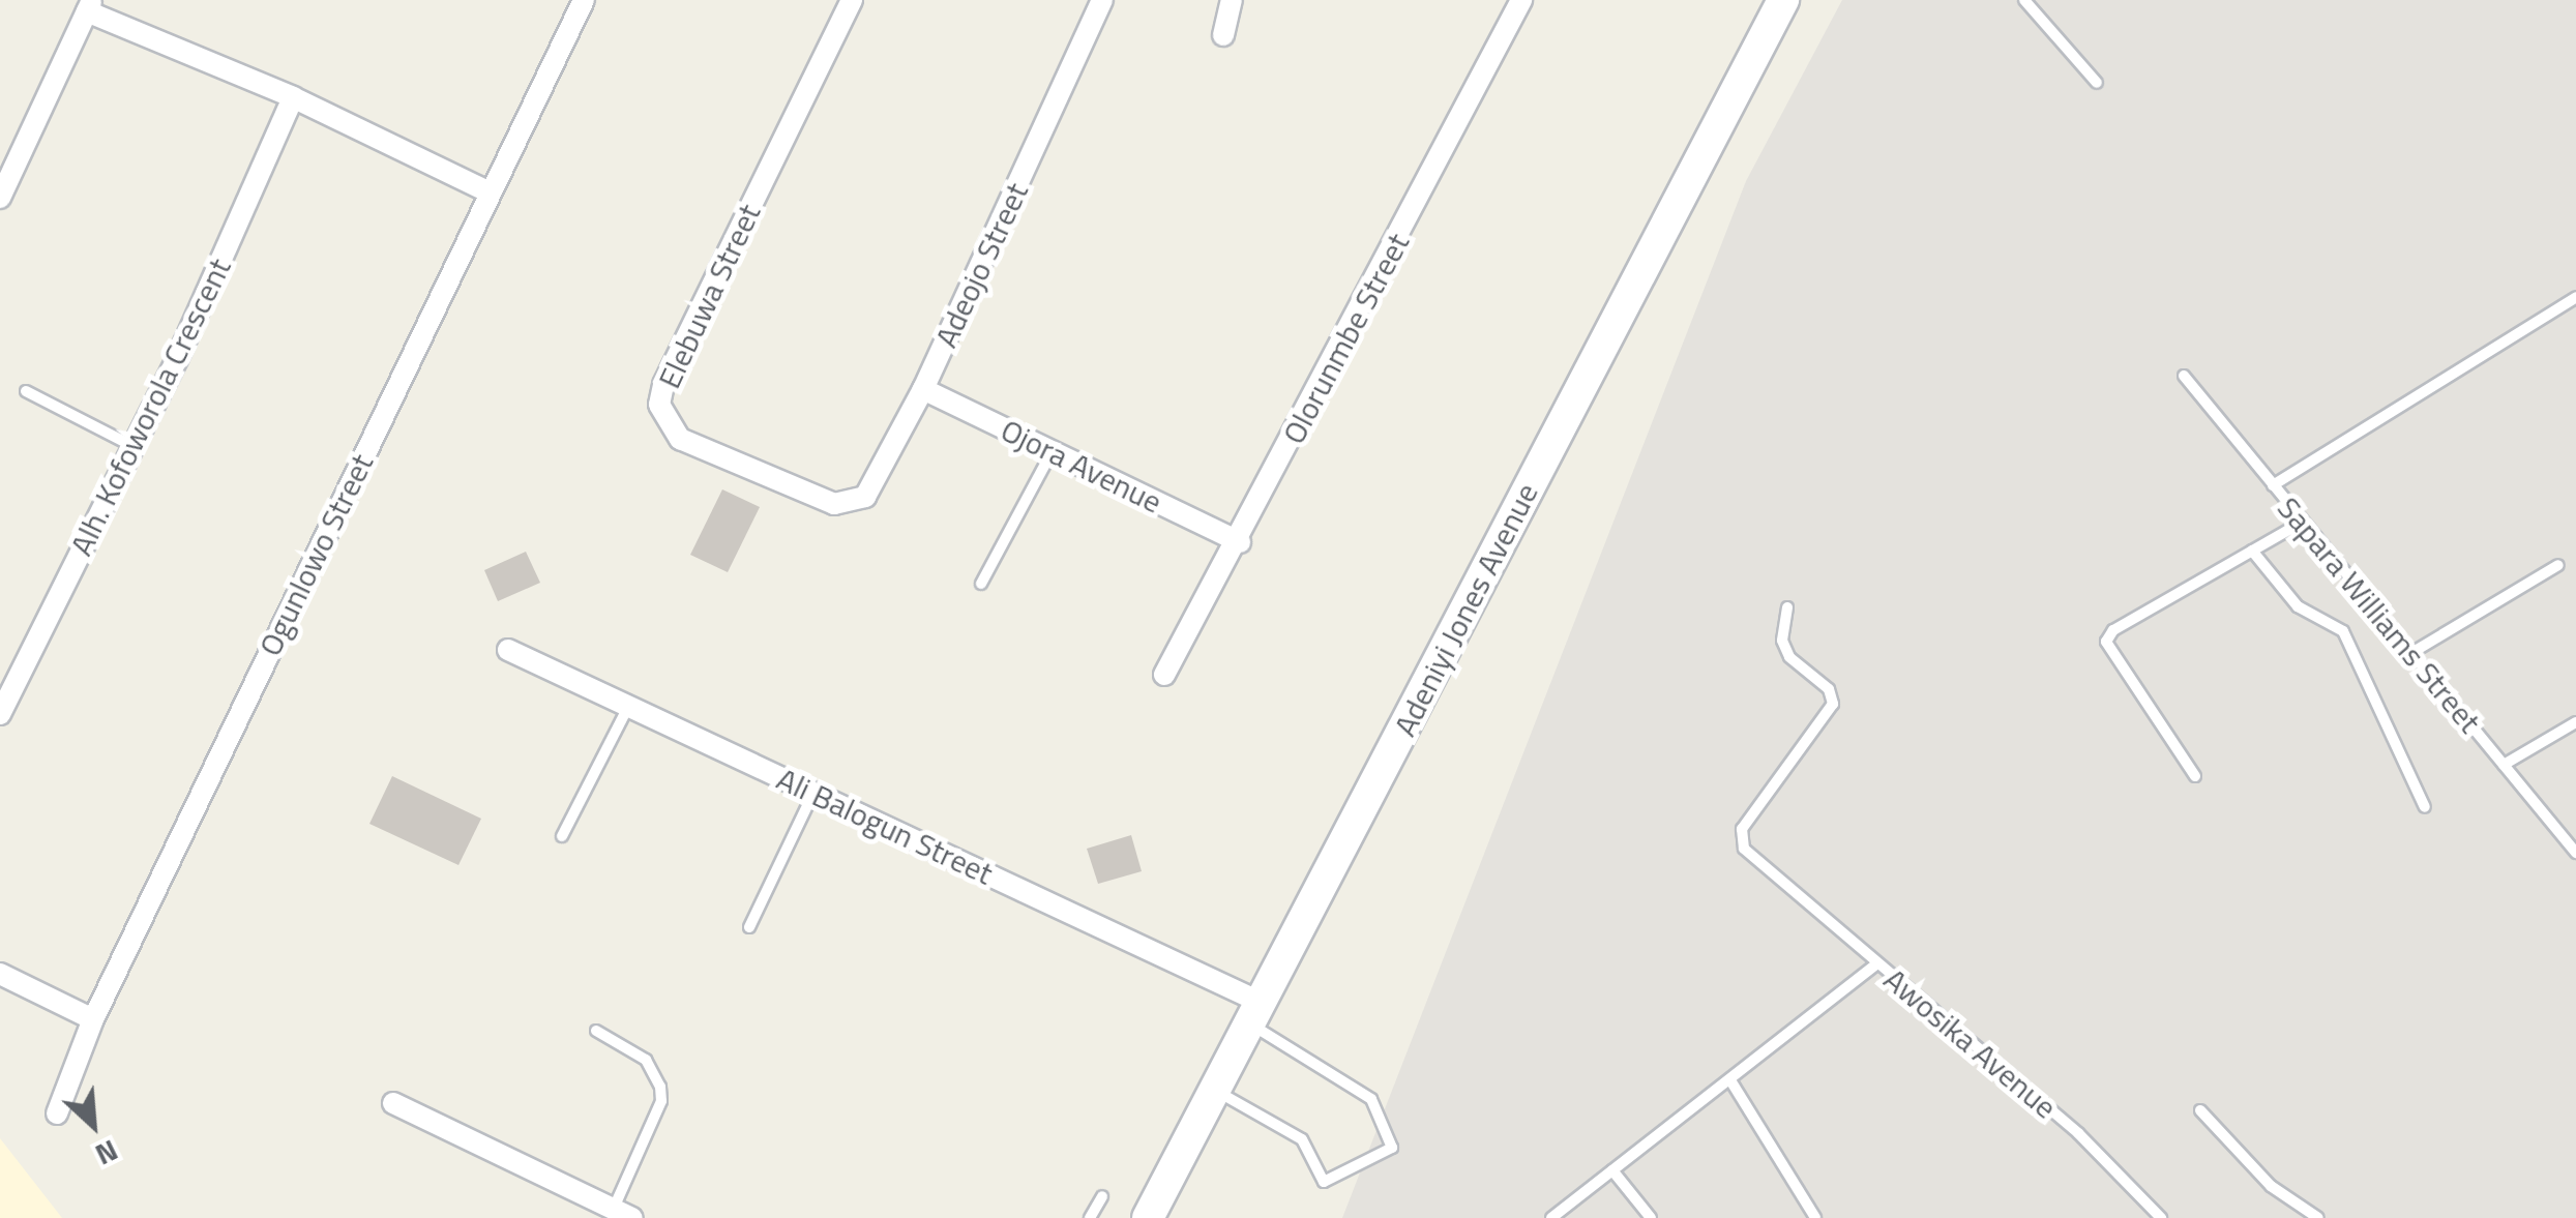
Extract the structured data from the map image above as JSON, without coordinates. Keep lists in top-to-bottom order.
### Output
{
  "streets": {
    "street": [
      "Adeojo Street",
      "Elebuwa Street",
      "Olorunmbe Street",
      "Alh. Kofoworola Crescent",
      "Ojora Avenue",
      "Ogunlowo Street",
      "Adeniyi Jones Avenue",
      "Ali Balogun Street"
    ],
    "lane": ["Sapara Williams Street", "Awosika Avenue"]
  },
  "crossings": [
    ["Adeojo Street", "Elebuwa Street"],
    ["Adeojo Street", "Ojora Avenue"],
    ["Olorunmbe Street", "Ojora Avenue"],
    ["Adeniyi Jones Avenue", "Ali Balogun Street"]
  ],
  "north": "bottom right"
}
